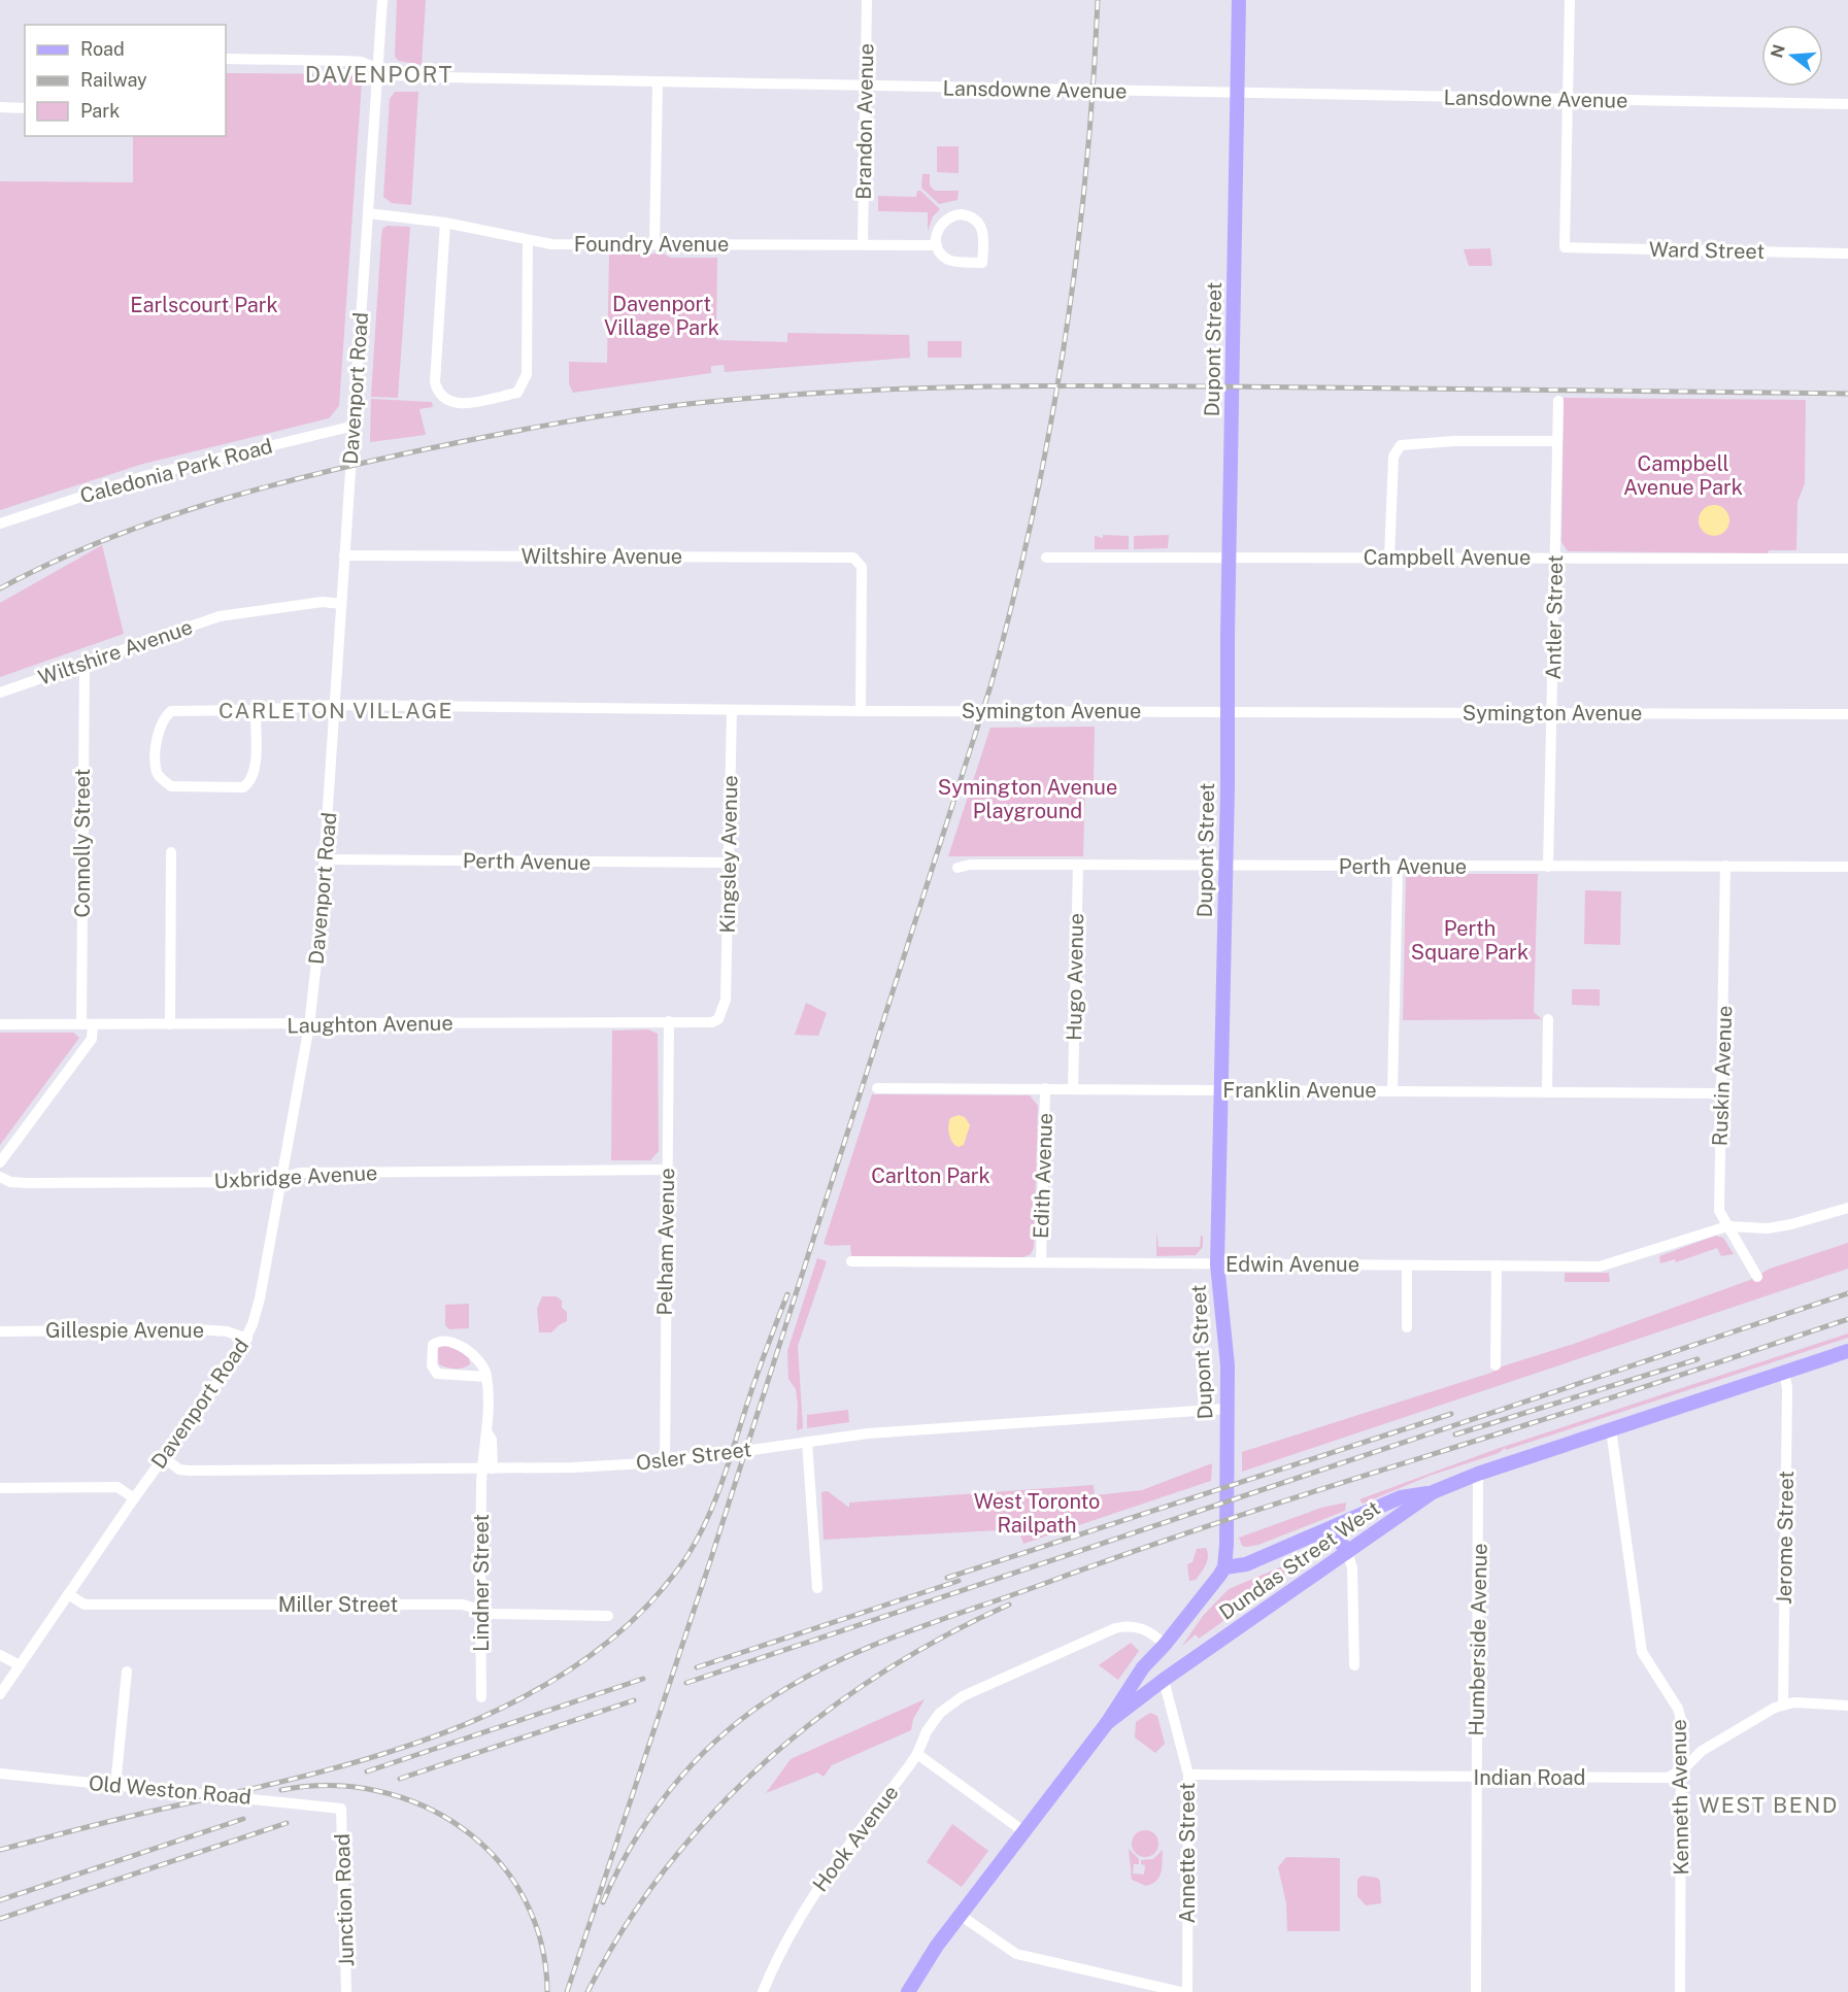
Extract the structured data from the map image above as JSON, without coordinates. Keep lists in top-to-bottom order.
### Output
{
  "streets": {
    "main road": ["Dupont Street", "Dundas Street West"],
    "street": [
      "Lansdowne Avenue",
      "Brandon Avenue",
      "Foundry Avenue",
      "Ward Street",
      "Davenport Road",
      "Caledonia Park Road",
      "Wiltshire Avenue",
      "Campbell Avenue",
      "Antler Street",
      "Symington Avenue",
      "Connolly Street",
      "Kingsley Avenue",
      "Perth Avenue",
      "Hugo Avenue",
      "Laughton Avenue",
      "Ruskin Avenue",
      "Franklin Avenue",
      "Edith Avenue",
      "Uxbridge Avenue",
      "Pelham Avenue",
      "Edwin Avenue",
      "Gillespie Avenue",
      "Osler Street",
      "Jerome Street",
      "Lindner Street",
      "Miller Street",
      "Humberside Avenue",
      "Indian Road",
      "Old Weston Road",
      "Kenneth Avenue",
      "Hook Avenue",
      "Annette Street",
      "Junction Road"
    ]
  },
  "crossings": [
    ["Lansdowne Avenue", "Brandon Avenue"],
    ["Lansdowne Avenue", "Ward Street"],
    ["Lansdowne Avenue", "Dupont Street"],
    ["Lansdowne Avenue", "Davenport Road"],
    ["Brandon Avenue", "Foundry Avenue"],
    ["Foundry Avenue", "Davenport Road"],
    ["Dupont Street", "Campbell Avenue"],
    ["Dupont Street", "Symington Avenue"],
    ["Dupont Street", "Perth Avenue"],
    ["Dupont Street", "Franklin Avenue"],
    ["Dupont Street", "Edwin Avenue"],
    ["Dupont Street", "Osler Street"],
    ["Davenport Road", "Caledonia Park Road"],
    ["Davenport Road", "Wiltshire Avenue"],
    ["Davenport Road", "Symington Avenue"],
    ["Davenport Road", "Perth Avenue"],
    ["Davenport Road", "Laughton Avenue"],
    ["Davenport Road", "Uxbridge Avenue"],
    ["Davenport Road", "Gillespie Avenue"],
    ["Davenport Road", "Osler Street"],
    ["Davenport Road", "Miller Street"],
    ["Wiltshire Avenue", "Symington Avenue"],
    ["Wiltshire Avenue", "Connolly Street"],
    ["Campbell Avenue", "Antler Street"],
    ["Antler Street", "Symington Avenue"],
    ["Antler Street", "Perth Avenue"],
    ["Symington Avenue", "Kingsley Avenue"],
    ["Connolly Street", "Laughton Avenue"],
    ["Kingsley Avenue", "Perth Avenue"],
    ["Kingsley Avenue", "Laughton Avenue"],
    ["Perth Avenue", "Hugo Avenue"],
    ["Perth Avenue", "Ruskin Avenue"],
    ["Hugo Avenue", "Franklin Avenue"],
    ["Laughton Avenue", "Pelham Avenue"],
    ["Ruskin Avenue", "Franklin Avenue"],
    ["Ruskin Avenue", "Edwin Avenue"],
    ["Franklin Avenue", "Edith Avenue"],
    ["Edith Avenue", "Edwin Avenue"],
    ["Uxbridge Avenue", "Pelham Avenue"],
    ["Pelham Avenue", "Osler Street"],
    ["Osler Street", "Lindner Street"],
    ["Jerome Street", "Dundas Street West"],
    ["Jerome Street", "Indian Road"],
    ["Dundas Street West", "Humberside Avenue"],
    ["Dundas Street West", "Kenneth Avenue"],
    ["Dundas Street West", "Annette Street"],
    ["Lindner Street", "Miller Street"],
    ["Humberside Avenue", "Indian Road"],
    ["Indian Road", "Kenneth Avenue"],
    ["Indian Road", "Annette Street"],
    ["Old Weston Road", "Junction Road"]
  ],
  "districts": ["DAVENPORT", "CARLETON VILLAGE", "WEST BEND"],
  "parks": [
    "Davenport Village Park",
    "Earlscourt Park",
    "Campbell Avenue Park",
    "Symington Avenue Playground",
    "Perth Square Park",
    "Carlton Park",
    "West Toronto Railpath"
  ],
  "legend": ["Road", "Railway", "Park"],
  "north": "left"
}
